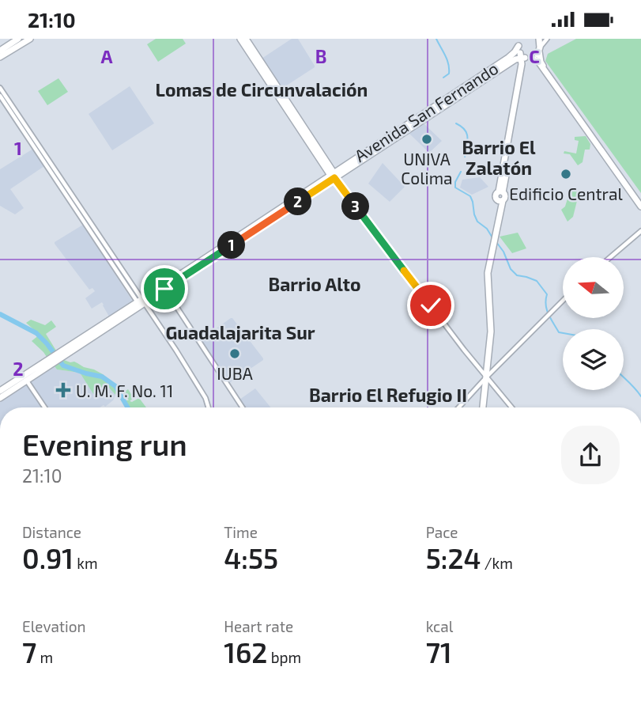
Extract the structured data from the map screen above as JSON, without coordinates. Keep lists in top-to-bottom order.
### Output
{
  "streets": {
    "main road": ["Avenida San Fernando"]
  },
  "districts": [
    "Lomas de Circunvalación",
    "Barrio El Zalatón",
    "Barrio Alto",
    "Guadalajarita Sur",
    "Barrio El Refugio II"
  ],
  "places": {
    "other": ["UNIVA Colima", "Edificio Central", "IUBA"],
    "health": ["U. M. F. No. 11"]
  },
  "north": "left",
  "page": {
    "status": "21:10",
    "pins": ["2", "3", "1"],
    "heading": ["Evening run", "21:10"],
    "stats": [
      ["Distance", "0.91 km"],
      ["Time", "4:55"],
      ["Pace", "5:24 /km"],
      ["Elevation", "7 m"],
      ["Heart rate", "162 bpm"],
      ["kcal", "71"]
    ]
  },
  "grid": {
    "columns": ["A", "B", "C"],
    "rows": ["1", "2"]
  }
}
